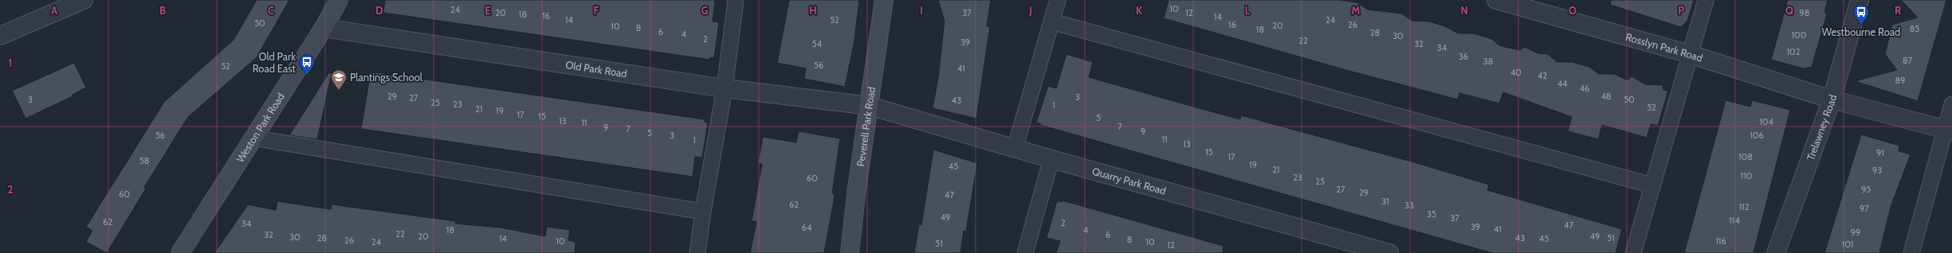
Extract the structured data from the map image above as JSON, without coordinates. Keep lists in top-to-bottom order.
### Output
{
  "streets": {
    "street": [
      "Rosslyn Park Road",
      "Old Park Road",
      "Weston Park Road",
      "Peverell Park Road",
      "Trelawney Road",
      "Quarry Park Road"
    ]
  },
  "crossings": [
    ["Rosslyn Park Road", "Trelawney Road"],
    ["Old Park Road", "Weston Park Road"],
    ["Old Park Road", "Peverell Park Road"],
    ["Old Park Road", "Quarry Park Road"],
    ["Peverell Park Road", "Quarry Park Road"]
  ],
  "places": {
    "bus stop": ["Westbourne Road", "Old Park Road East"],
    "school or university": ["Plantings School"]
  },
  "house_numbers": [
    "10",
    "24",
    "20",
    "37",
    "12",
    "98",
    "18",
    "16",
    "14",
    "14",
    "52",
    "24",
    "50",
    "16",
    "26",
    "20",
    "10",
    "8",
    "85",
    "18",
    "6",
    "28",
    "4",
    "100",
    "30",
    "2",
    "22",
    "39",
    "54",
    "32",
    "34",
    "102",
    "36",
    "87",
    "38",
    "56",
    "52",
    "41",
    "40",
    "42",
    "89",
    "44",
    "46",
    "29",
    "48",
    "3",
    "27",
    "3",
    "50",
    "43",
    "25",
    "23",
    "1",
    "52",
    "21",
    "19",
    "17",
    "15",
    "5",
    "13",
    "104",
    "11",
    "7",
    "9",
    "7",
    "9",
    "5",
    "56",
    "3",
    "106",
    "11",
    "1",
    "13",
    "15",
    "91",
    "17",
    "108",
    "58",
    "19",
    "45",
    "21",
    "93",
    "110",
    "23",
    "60",
    "25",
    "27",
    "95",
    "29",
    "60",
    "47",
    "31",
    "62",
    "33",
    "112",
    "97",
    "35",
    "49",
    "37",
    "114",
    "62",
    "2",
    "34",
    "47",
    "39",
    "64",
    "41",
    "18",
    "4",
    "99",
    "22",
    "32",
    "6",
    "20",
    "49",
    "30",
    "28",
    "43",
    "51",
    "14",
    "45",
    "8",
    "26",
    "10",
    "116",
    "24",
    "10",
    "51",
    "101",
    "12"
  ],
  "grid": {
    "columns": [
      "A",
      "B",
      "C",
      "D",
      "E",
      "F",
      "G",
      "H",
      "I",
      "J",
      "K",
      "L",
      "M",
      "N",
      "O",
      "P",
      "Q",
      "R"
    ],
    "rows": ["1", "2"]
  }
}
